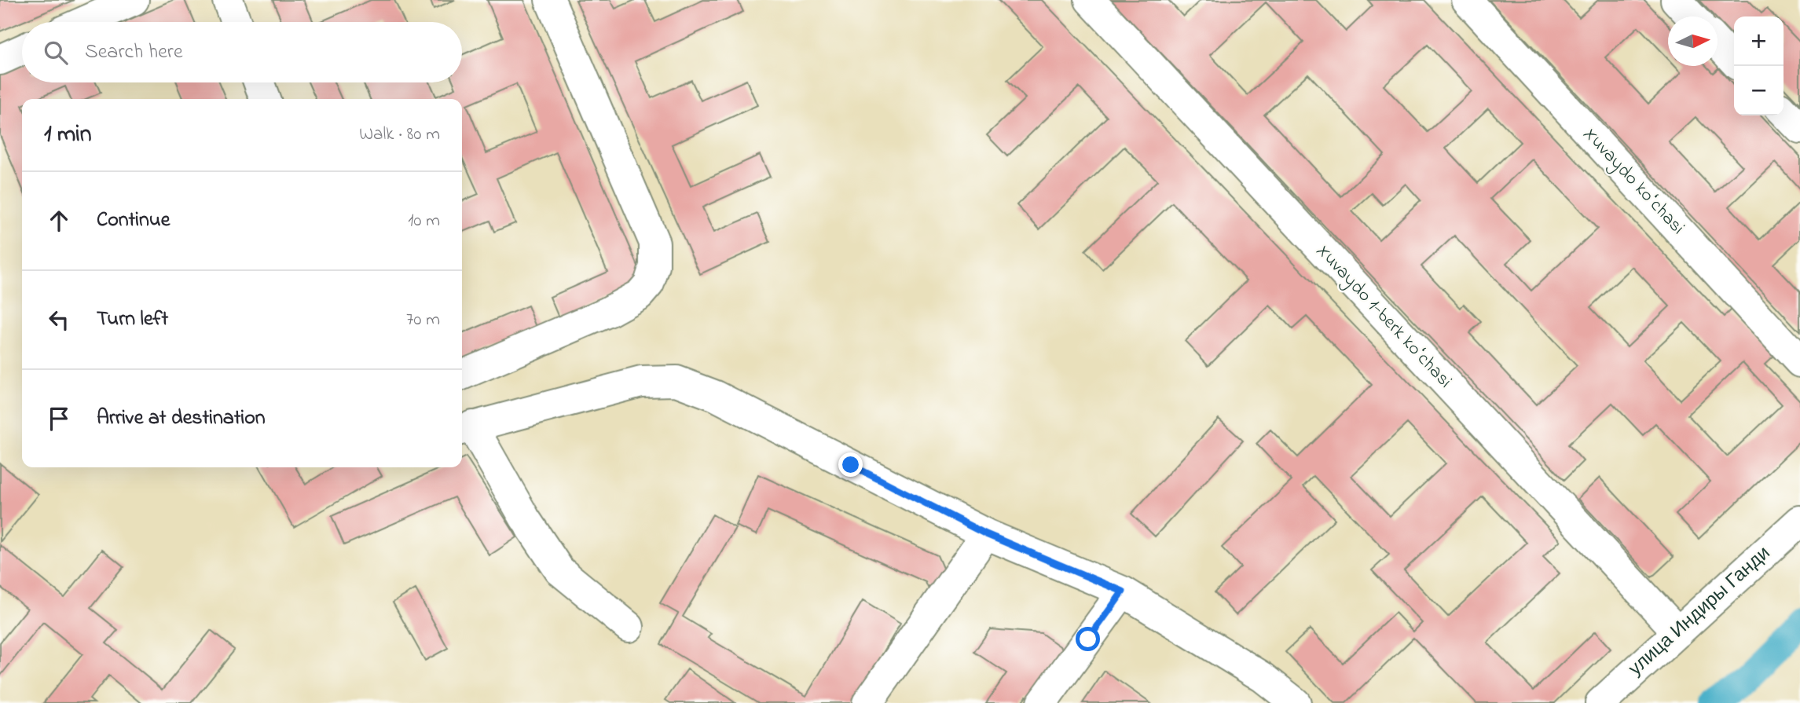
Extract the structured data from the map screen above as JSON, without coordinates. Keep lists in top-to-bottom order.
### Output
{
  "streets": {
    "street": ["Xuvaydo koʻchasi", "Xuvaydo 1-berk koʻchasi", "улица Индиры Ганди"]
  },
  "crossings": [
    ["Xuvaydo 1-berk koʻchasi", "улица Индиры Ганди"]
  ],
  "north": "right",
  "page": {
    "map_buttons": ["+", "−"],
    "search": "Search here",
    "heading": ["1 min", "Walk · 80 m"],
    "list": [
      ["Continue", "10 m"],
      ["Turn left", "70 m"],
      "Arrive at destination"
    ]
  }
}
